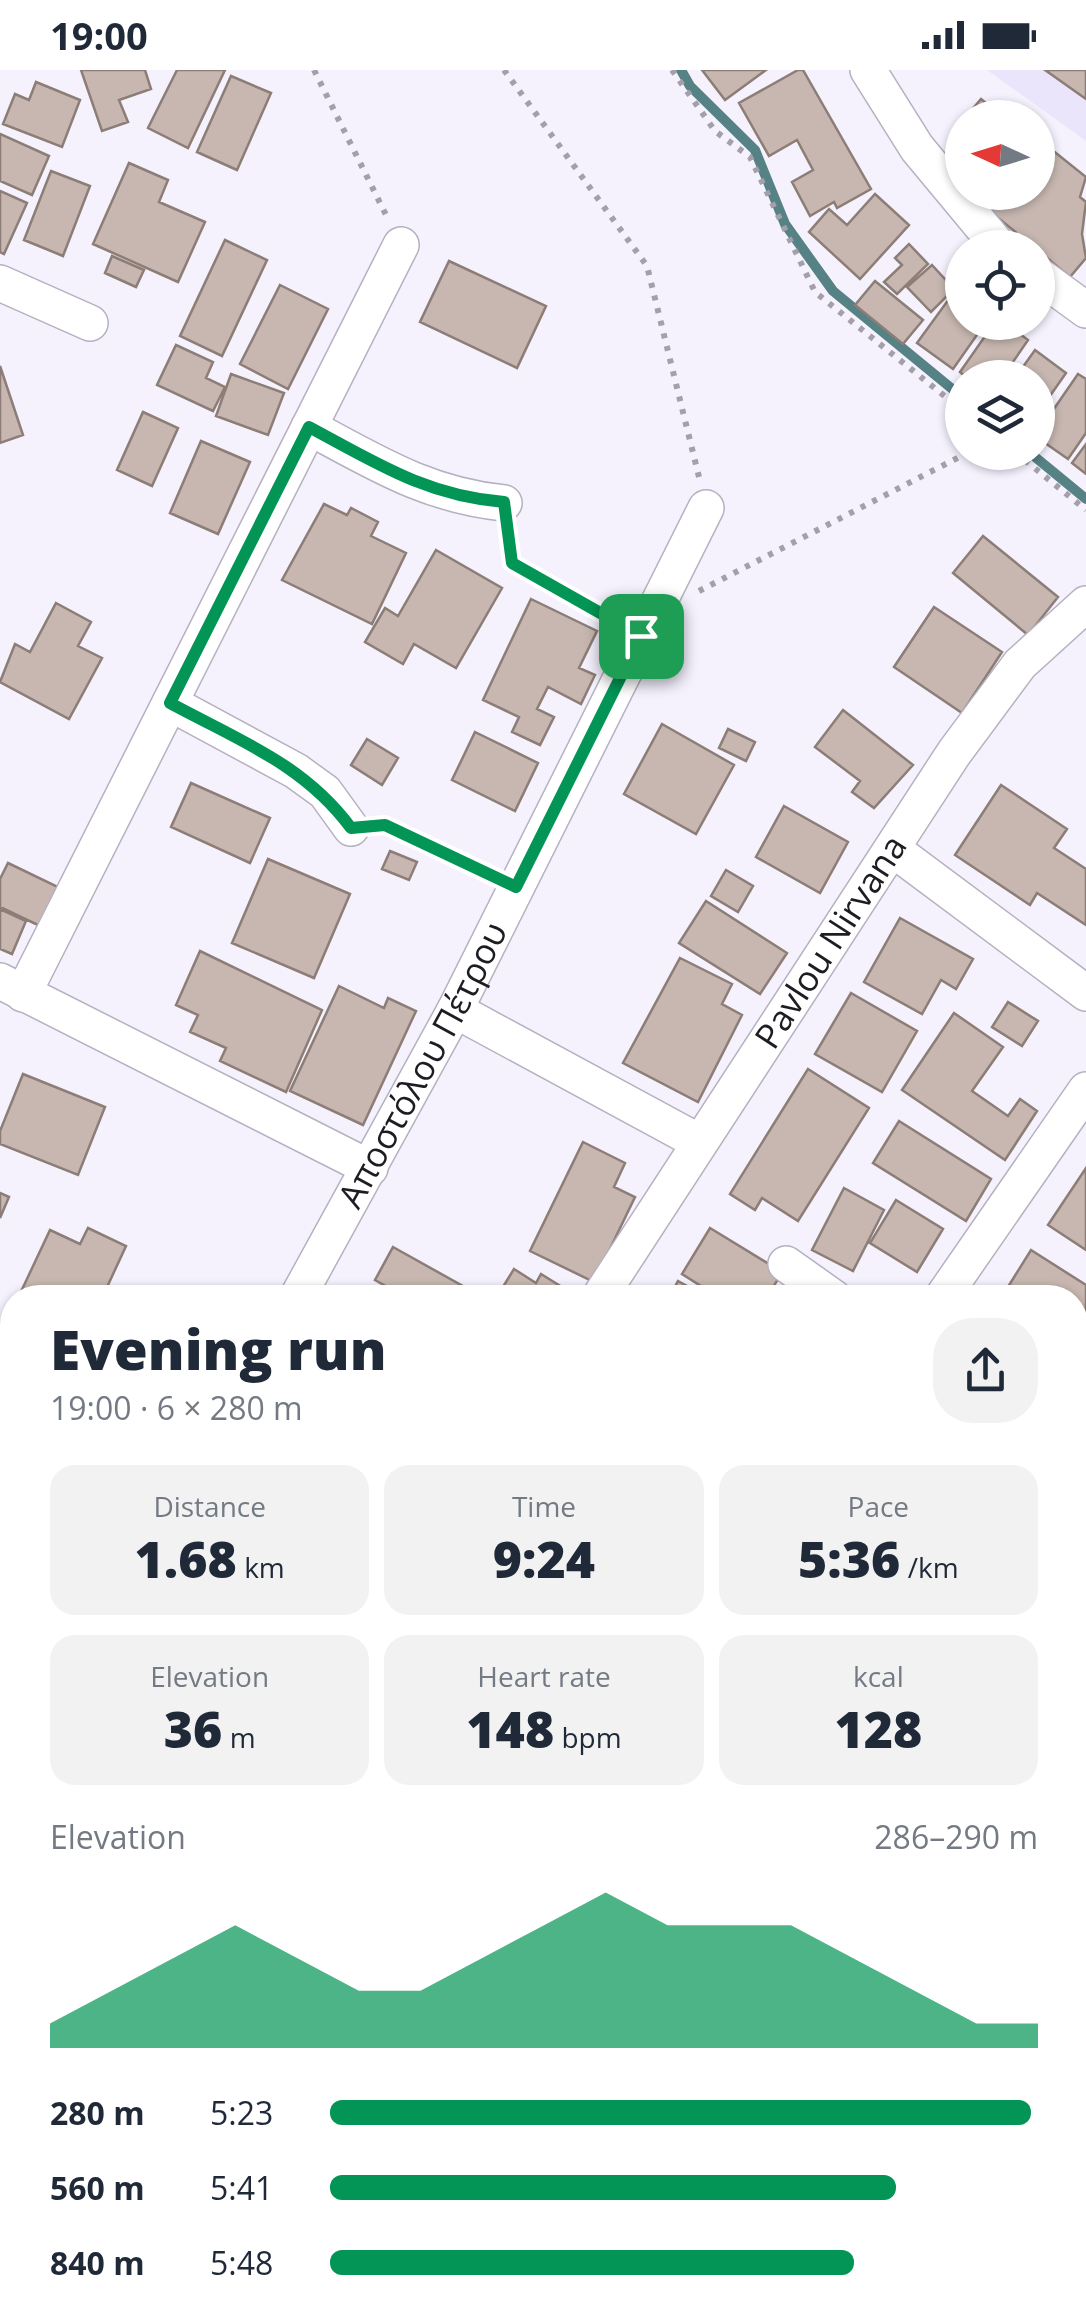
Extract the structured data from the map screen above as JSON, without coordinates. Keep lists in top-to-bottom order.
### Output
{
  "streets": {
    "street": ["Pavlou Nirvana", "Αποστόλου Πέτρου"]
  },
  "north": "left",
  "page": {
    "status": "19:00",
    "heading": ["Evening run", "19:00 · 6 × 280 m"],
    "stats": [
      ["Distance", "1.68 km"],
      ["Time", "9:24"],
      ["Pace", "5:36 /km"],
      ["Elevation", "36 m"],
      ["Heart rate", "148 bpm"],
      ["kcal", "128"]
    ],
    "chart": ["Elevation", "286–290 m"],
    "list": [
      {
        "name": "280 m",
        "note": "5:23"
      },
      {
        "name": "560 m",
        "note": "5:41"
      },
      {
        "name": "840 m",
        "note": "5:48"
      }
    ]
  }
}
